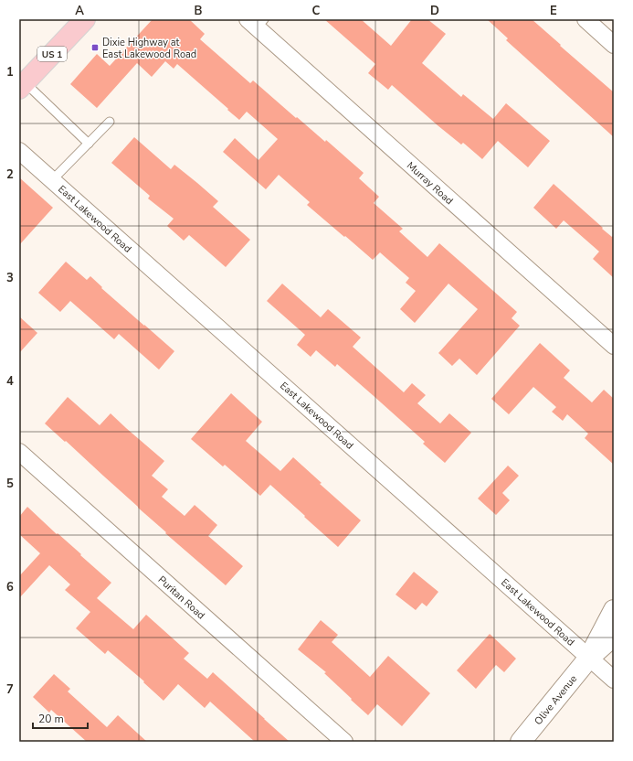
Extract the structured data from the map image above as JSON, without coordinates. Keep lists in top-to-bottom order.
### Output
{
  "streets": {
    "main road": ["US 1"],
    "street": [
      "Murray Road",
      "East Lakewood Road",
      "Puritan Road",
      "Olive Avenue"
    ]
  },
  "crossings": [
    ["East Lakewood Road", "Olive Avenue"]
  ],
  "places": {
    "transit": ["Dixie Highway at East Lakewood Road"]
  },
  "scale_bar": "20 m",
  "grid": {
    "columns": [
      "A",
      "B",
      "C",
      "D",
      "E"
    ],
    "rows": [
      "1",
      "2",
      "3",
      "4",
      "5",
      "6",
      "7"
    ]
  }
}
